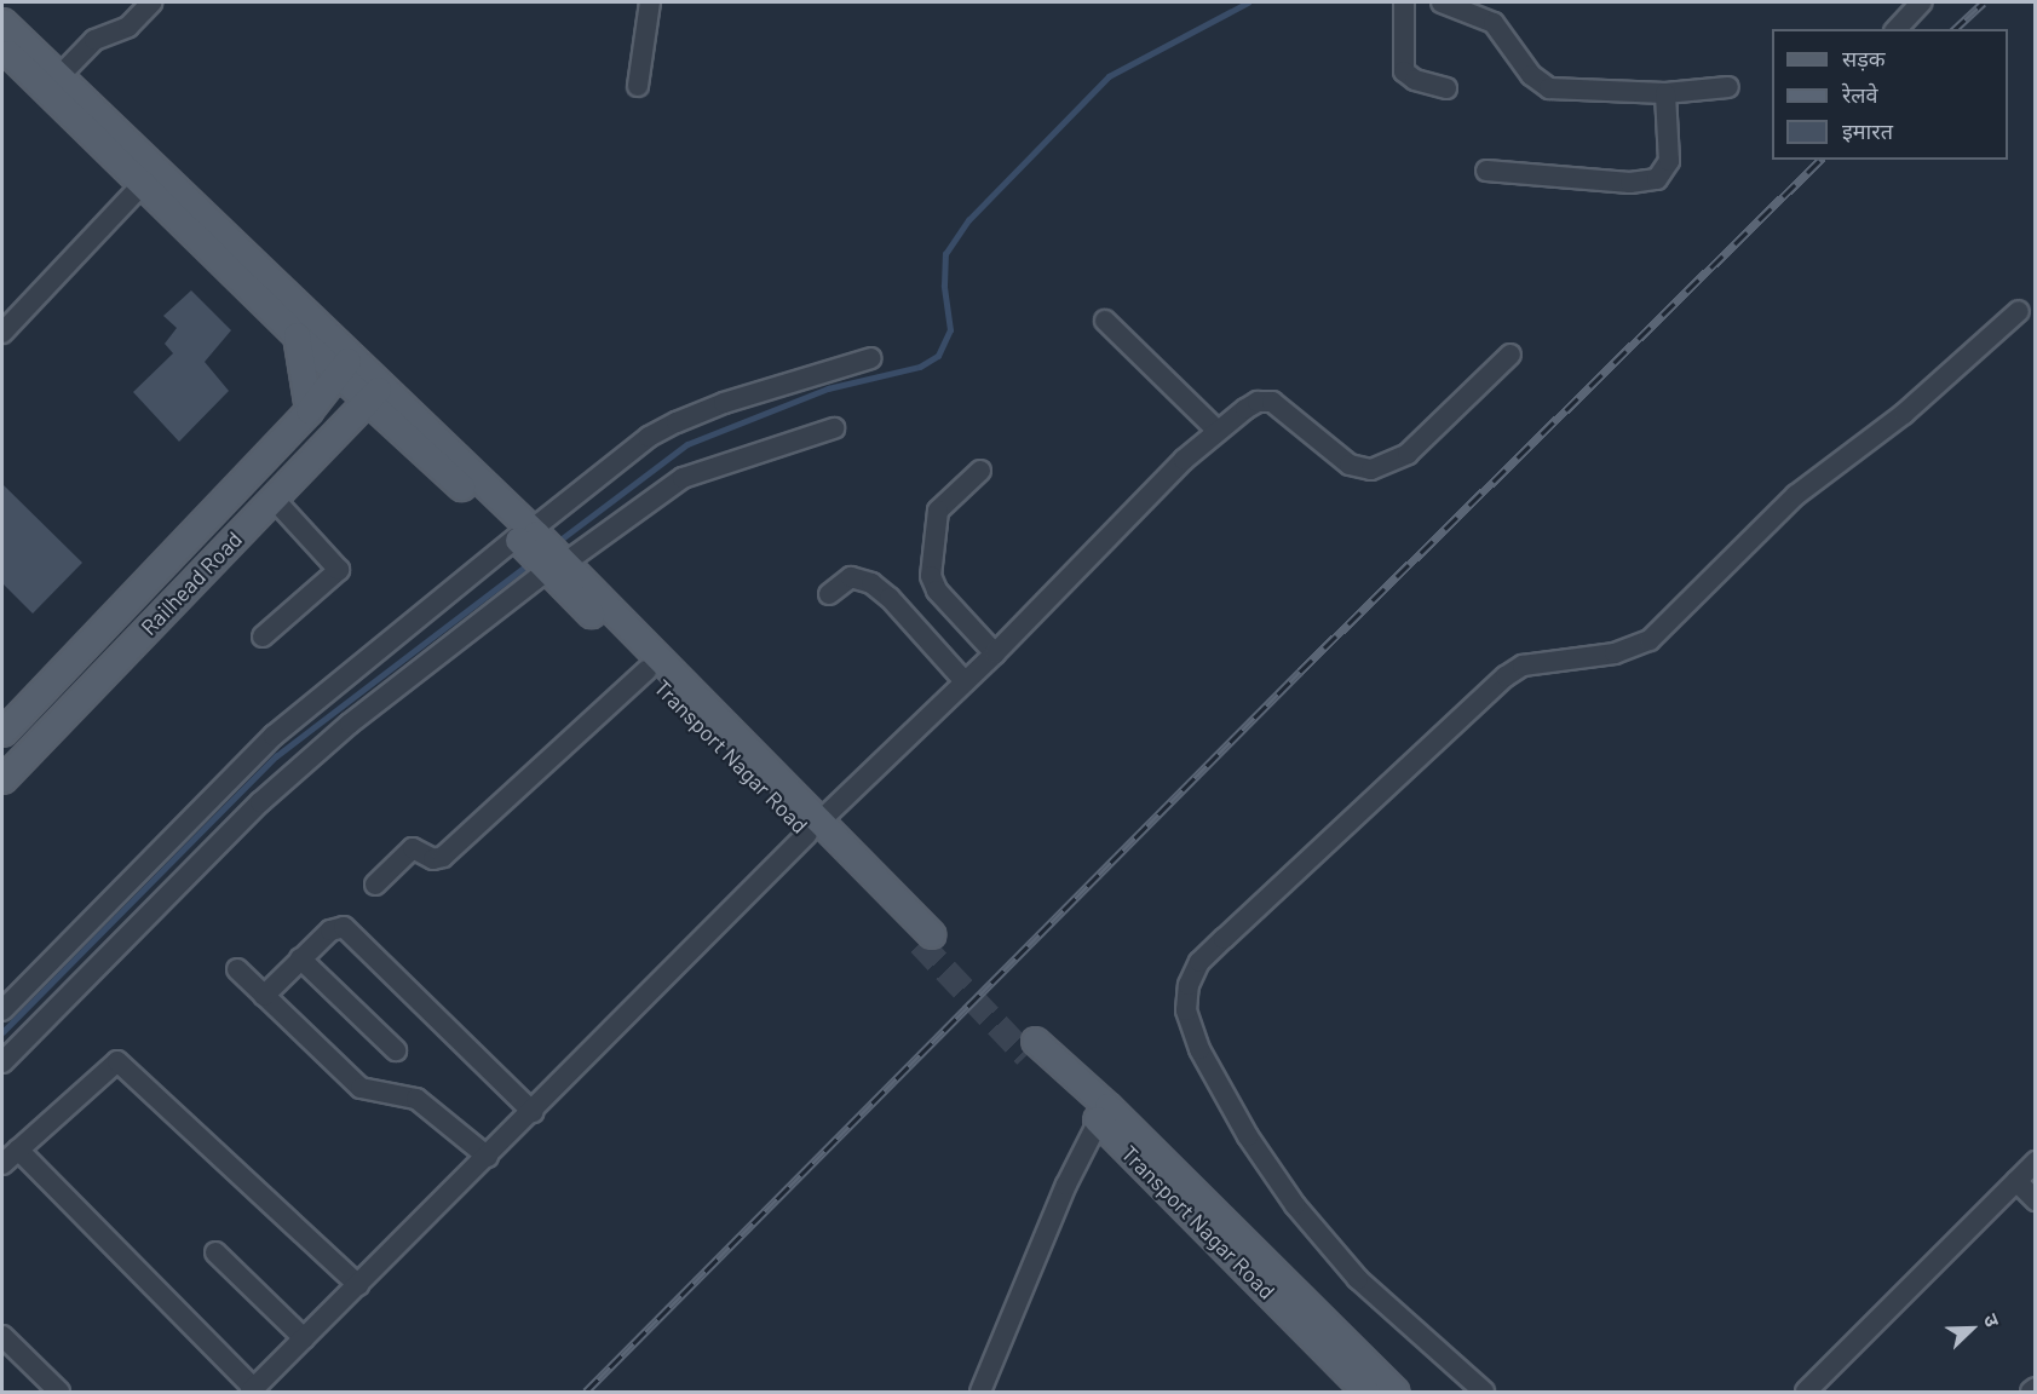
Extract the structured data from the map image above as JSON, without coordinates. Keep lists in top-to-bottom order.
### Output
{
  "streets": {
    "main road": ["Railhead Road", "Transport Nagar Road"]
  },
  "legend": ["सड़क", "रेलवे", "इमारत"],
  "north": "top right"
}
